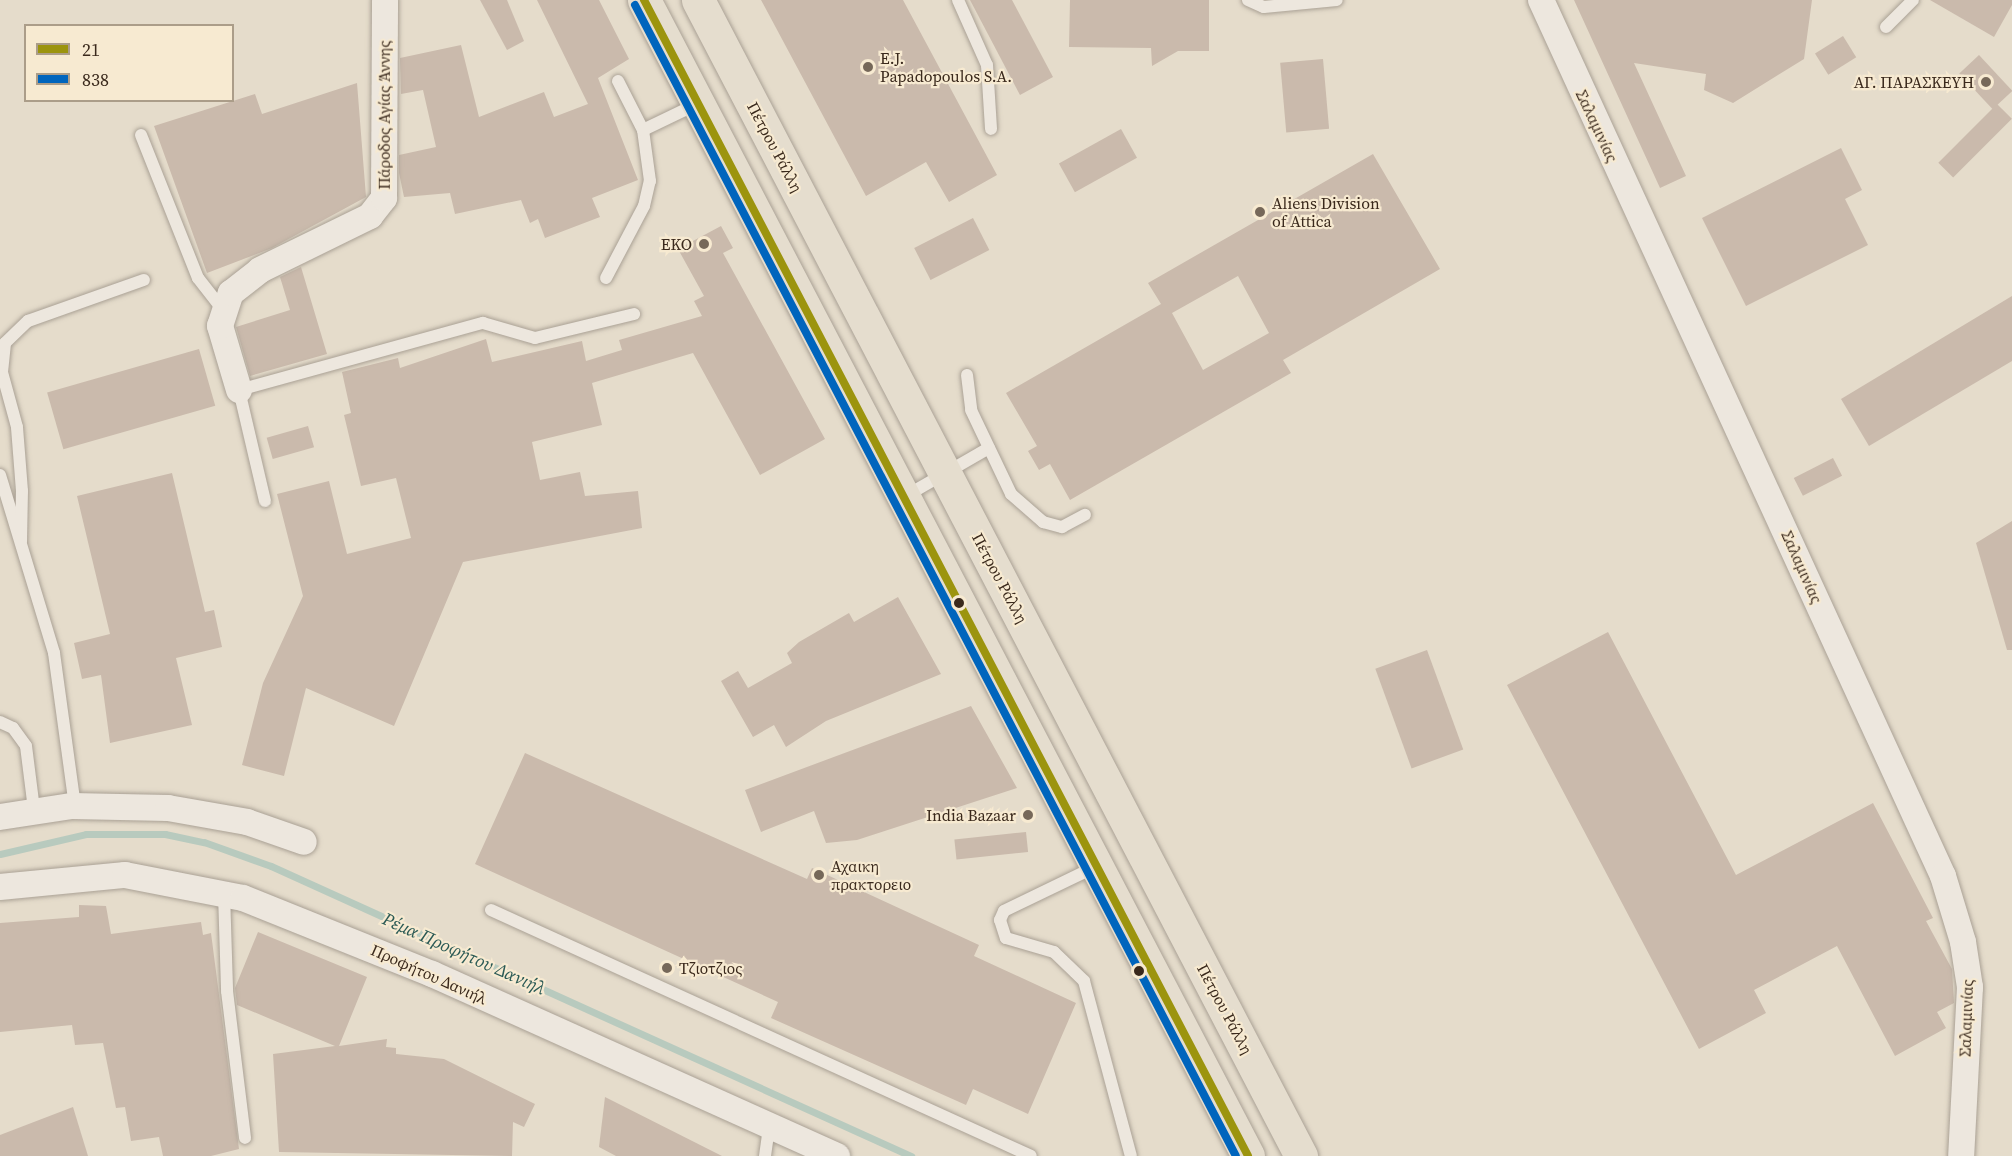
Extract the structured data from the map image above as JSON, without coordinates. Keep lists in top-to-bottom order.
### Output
{
  "streets": {
    "main road": ["Πέτρου Ράλλη"],
    "street": ["Πάροδος Αγίας Άννης", "Σαλαμινίας", "Προφήτου Δανιήλ"]
  },
  "water": ["Ρέμα Προφήτου Δανιήλ"],
  "places": [
    "E.J. Papadopoulos S.A.",
    "ΑΓ. ΠΑΡΑΣΚΕΥΗ",
    "Aliens Division of Attica",
    "EKO",
    "India Bazaar",
    "Αχαικη πρακτορειο",
    "Τζιοτζιος"
  ],
  "lines": ["transit line 21", "transit line 838"],
  "legend": ["21", "838"]
}
